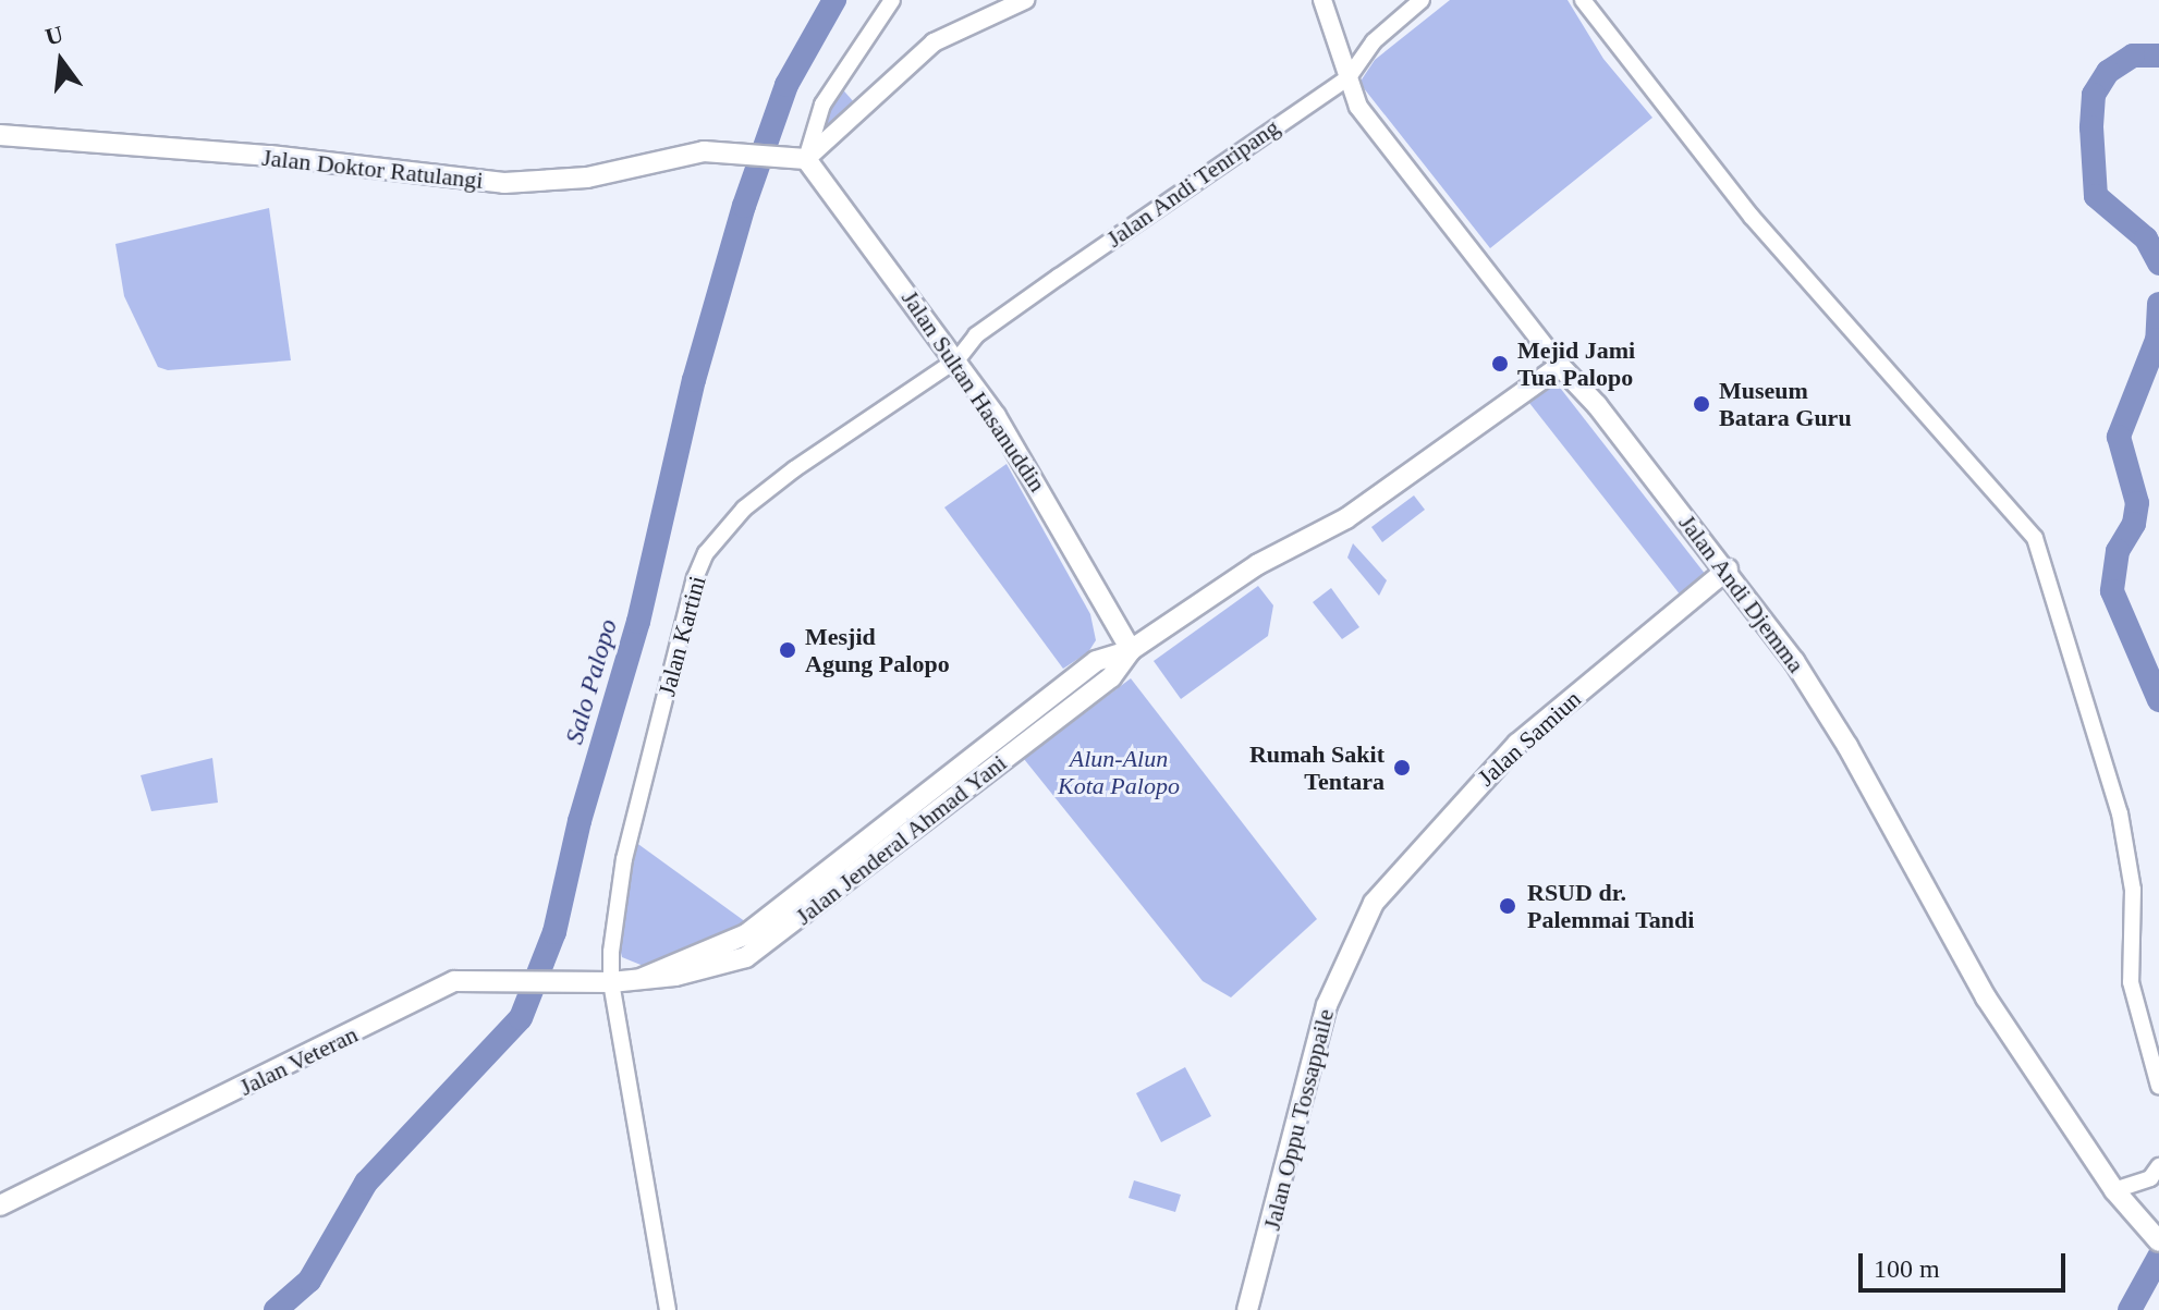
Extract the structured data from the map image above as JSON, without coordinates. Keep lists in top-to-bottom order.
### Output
{
  "streets": {
    "main road": [
      "Jalan Doktor Ratulangi",
      "Jalan Sultan Hasanuddin",
      "Jalan Andi Djemma",
      "Jalan Samiun",
      "Jalan Jenderal Ahmad Yani",
      "Jalan Veteran",
      "Jalan Oppu Tossappaile"
    ],
    "street": ["Jalan Andi Tenripang", "Jalan Kartini"]
  },
  "crossings": [
    ["Jalan Doktor Ratulangi", "Jalan Sultan Hasanuddin"],
    ["Jalan Andi Tenripang", "Jalan Sultan Hasanuddin"],
    ["Jalan Andi Tenripang", "Jalan Andi Djemma"],
    ["Jalan Andi Tenripang", "Jalan Kartini"],
    ["Jalan Sultan Hasanuddin", "Jalan Kartini"],
    ["Jalan Sultan Hasanuddin", "Jalan Jenderal Ahmad Yani"],
    ["Jalan Andi Djemma", "Jalan Samiun"],
    ["Jalan Andi Djemma", "Jalan Jenderal Ahmad Yani"],
    ["Jalan Kartini", "Jalan Jenderal Ahmad Yani"],
    ["Jalan Kartini", "Jalan Veteran"],
    ["Jalan Samiun", "Jalan Oppu Tossappaile"],
    ["Jalan Jenderal Ahmad Yani", "Jalan Veteran"]
  ],
  "water": ["Salo Palopo"],
  "parks": ["Alun-Alun Kota Palopo"],
  "places": [
    "Mejid Jami Tua Palopo",
    "Museum Batara Guru",
    "Mesjid Agung Palopo",
    "Rumah Sakit Tentara",
    "RSUD dr. Palemmai Tandi"
  ],
  "scale_bar": "100 m",
  "north": "top"
}
